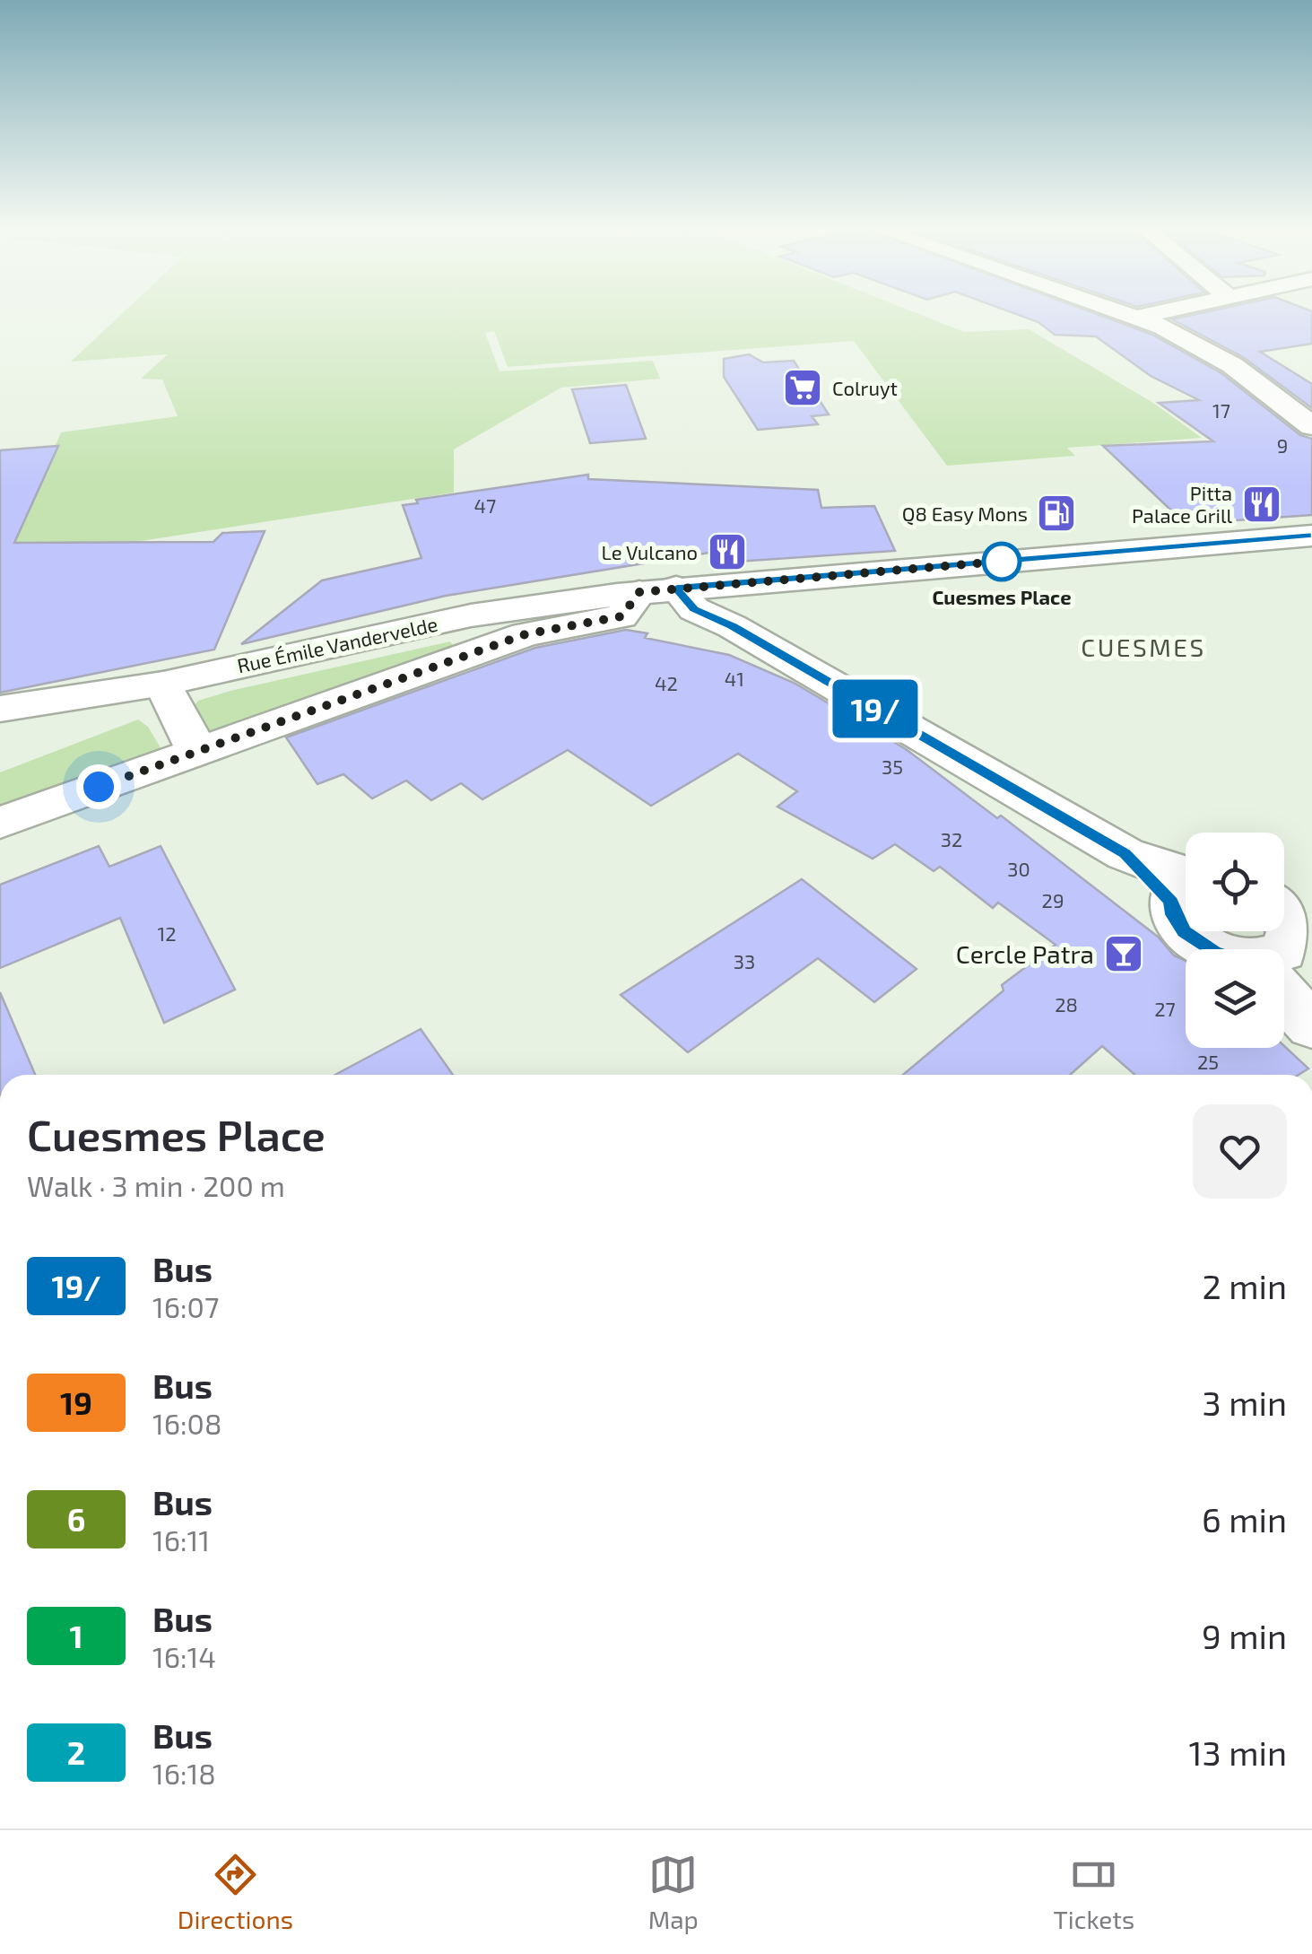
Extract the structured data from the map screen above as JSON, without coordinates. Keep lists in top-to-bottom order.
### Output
{
  "streets": {
    "street": ["Rue Émile Vandervelde"]
  },
  "districts": ["CUESMES"],
  "places": {
    "supermarket": ["Colruyt"],
    "restaurant": ["Pitta Palace Grill", "Le Vulcano"],
    "fuel station": ["Q8 Easy Mons"],
    "other": ["Cuesmes Place"],
    "bar": ["Cercle Patra"]
  },
  "lines": ["bus line 19/"],
  "house_numbers": [
    "17",
    "9",
    "47",
    "41",
    "42",
    "35",
    "32",
    "30",
    "29",
    "12",
    "33",
    "28",
    "27",
    "25"
  ],
  "page": {
    "on_map": "19/",
    "heading": ["Cuesmes Place", "Walk · 3 min · 200 m"],
    "list": [
      {
        "mark": "19/",
        "name": "Bus",
        "note": "16:07",
        "value": "2 min"
      },
      {
        "mark": "19",
        "name": "Bus",
        "note": "16:08",
        "value": "3 min"
      },
      {
        "mark": "6",
        "name": "Bus",
        "note": "16:11",
        "value": "6 min"
      },
      {
        "mark": "1",
        "name": "Bus",
        "note": "16:14",
        "value": "9 min"
      },
      {
        "mark": "2",
        "name": "Bus",
        "note": "16:18",
        "value": "13 min"
      }
    ],
    "tabs": ["Directions", "Map", "Tickets"]
  }
}
